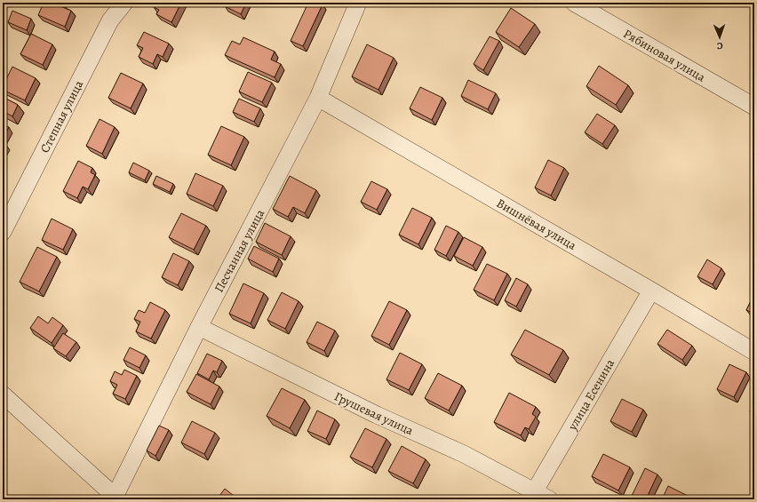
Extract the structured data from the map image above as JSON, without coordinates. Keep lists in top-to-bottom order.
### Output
{
  "streets": {
    "street": [
      "Рябиновая улица",
      "Степная улица",
      "Вишнёвая улица",
      "Песчанная улица",
      "улица Есенина",
      "Грушевая улица"
    ]
  },
  "crossings": [
    ["Вишнёвая улица", "Песчанная улица"],
    ["Вишнёвая улица", "улица Есенина"],
    ["Песчанная улица", "Грушевая улица"],
    ["улица Есенина", "Грушевая улица"]
  ],
  "north": "bottom"
}
